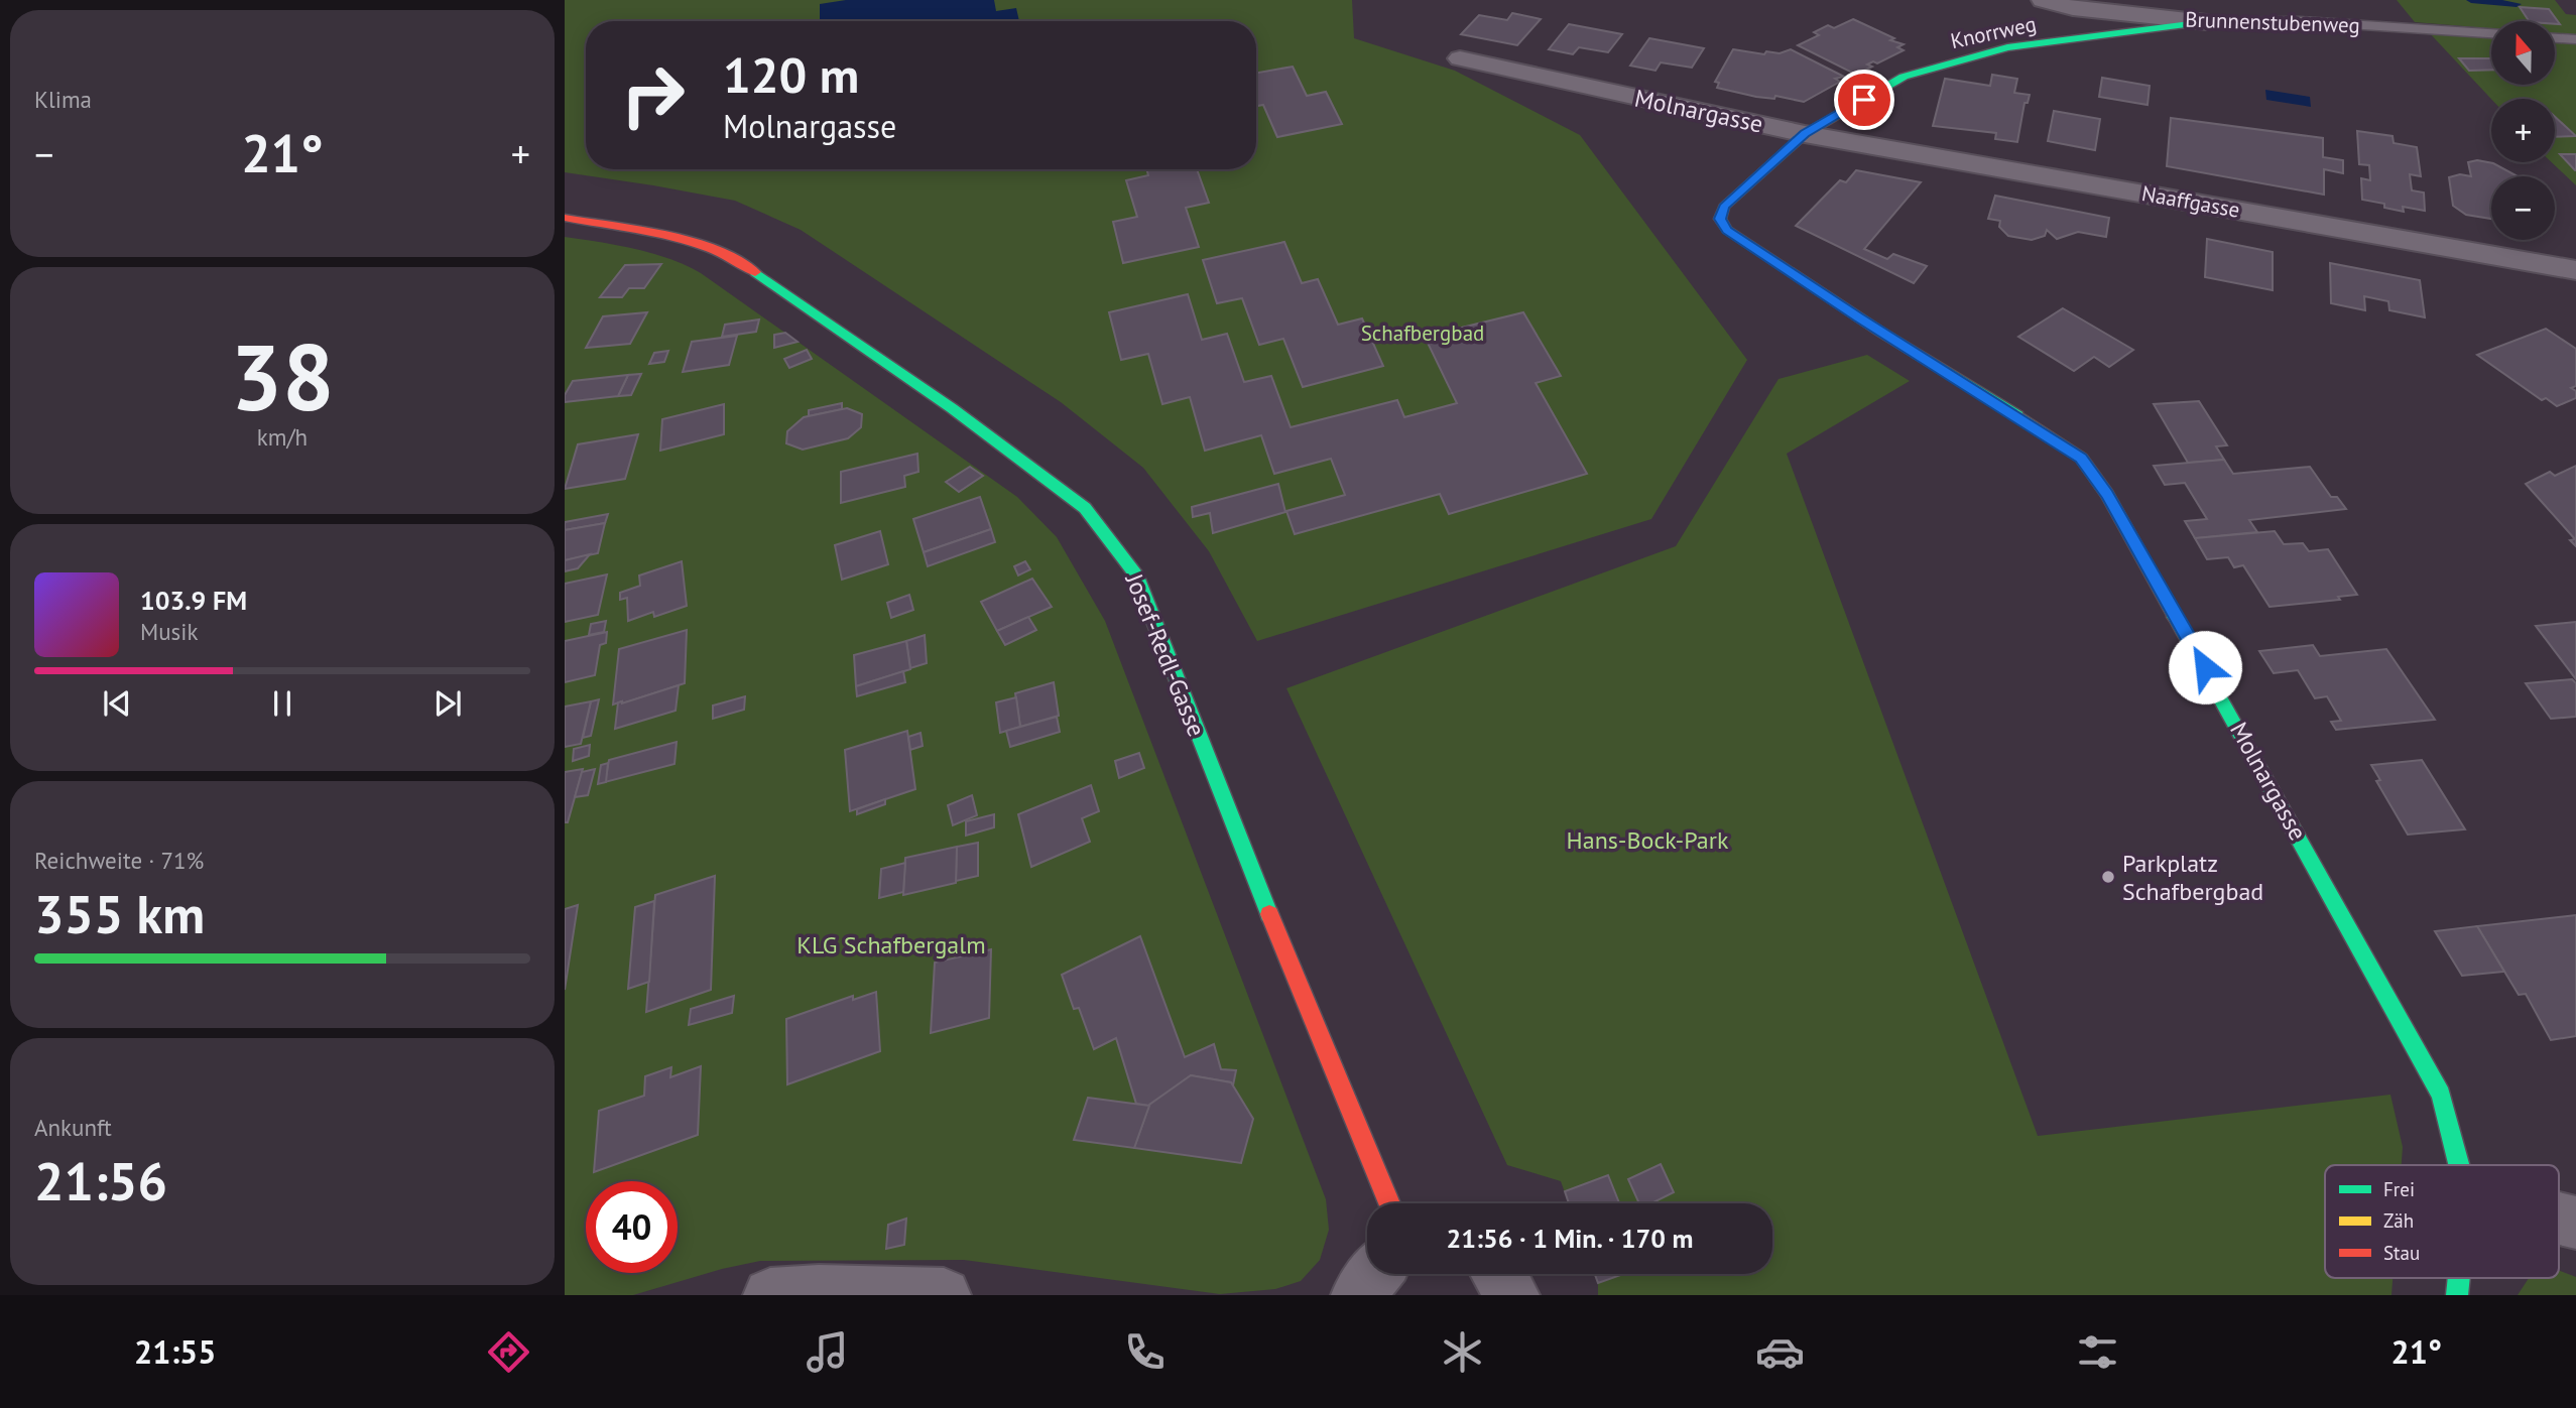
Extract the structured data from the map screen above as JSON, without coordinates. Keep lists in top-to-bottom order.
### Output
{
  "streets": {
    "street": [
      "Brunnenstubenweg",
      "Knorrweg",
      "Molnargasse",
      "Naaffgasse",
      "Josef-Redl-Gasse"
    ]
  },
  "crossings": [
    ["Brunnenstubenweg", "Knorrweg"],
    ["Knorrweg", "Molnargasse"],
    ["Knorrweg", "Naaffgasse"],
    ["Molnargasse", "Naaffgasse"]
  ],
  "parks": ["Schafbergbad", "Hans-Bock-Park", "KLG Schafbergalm"],
  "places": ["Parkplatz Schafbergbad"],
  "legend": ["Frei", "Zäh", "Stau"],
  "north": "top",
  "page": {
    "tile": [
      "Klima",
      ["38", "km/h"],
      ["Reichweite · 71%", "355 km"],
      ["Ankunft", "21:56"]
    ],
    "map_buttons": ["+", "−"],
    "turn": ["120 m", "Molnargasse"],
    "heat": ["−", "21°", "+"],
    "song": ["103.9 FM", "Musik"],
    "limit": "40",
    "trip": "21:56 · 1 Min. · 170 m",
    "tabs": ["21:55", "21°"]
  }
}
